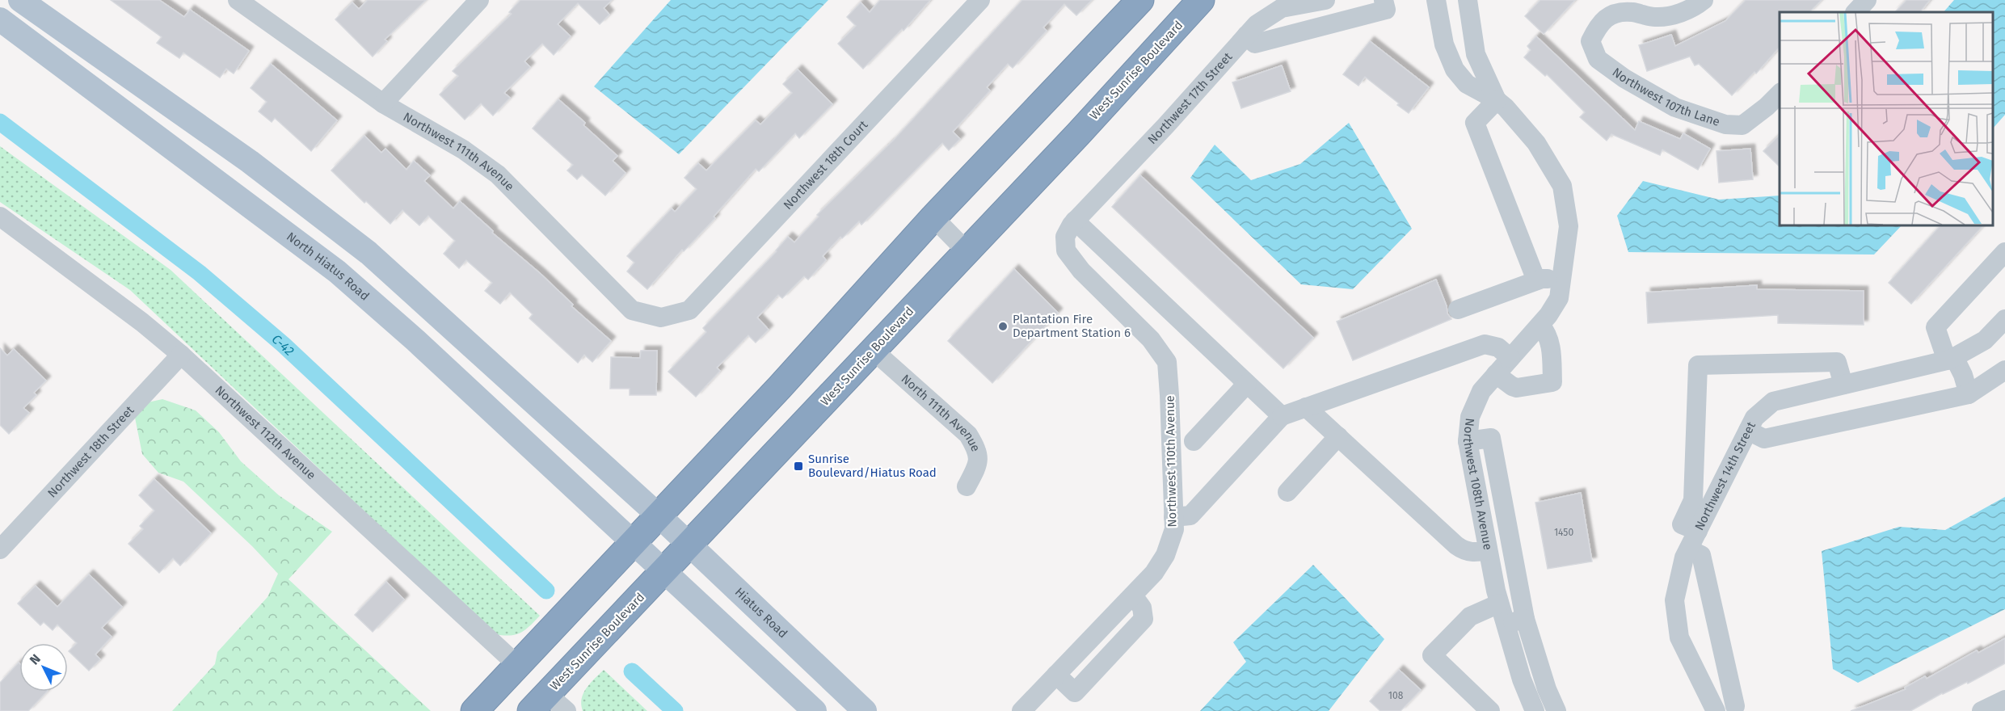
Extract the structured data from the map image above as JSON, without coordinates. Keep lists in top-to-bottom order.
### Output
{
  "streets": {
    "highway": ["West Sunrise Boulevard"],
    "main road": ["North Hiatus Road", "Hiatus Road"],
    "street": [
      "Northwest 107th Lane",
      "Northwest 17th Street",
      "Northwest 111th Avenue",
      "Northwest 18th Court",
      "North 111th Avenue",
      "Northwest 112th Avenue",
      "Northwest 18th Street",
      "Northwest 110th Avenue",
      "Northwest 14th Street",
      "Northwest 108th Avenue"
    ]
  },
  "crossings": [
    ["West Sunrise Boulevard", "North 111th Avenue"],
    ["West Sunrise Boulevard", "Hiatus Road"],
    ["Northwest 17th Street", "Northwest 110th Avenue"],
    ["Northwest 111th Avenue", "Northwest 18th Court"],
    ["Northwest 112th Avenue", "Northwest 18th Street"]
  ],
  "water": ["C-42"],
  "places": {
    "other": ["Plantation Fire Department Station 6"],
    "transit": ["Sunrise Boulevard/Hiatus Road"]
  },
  "house_numbers": ["1450", "108"],
  "north": "top left"
}
